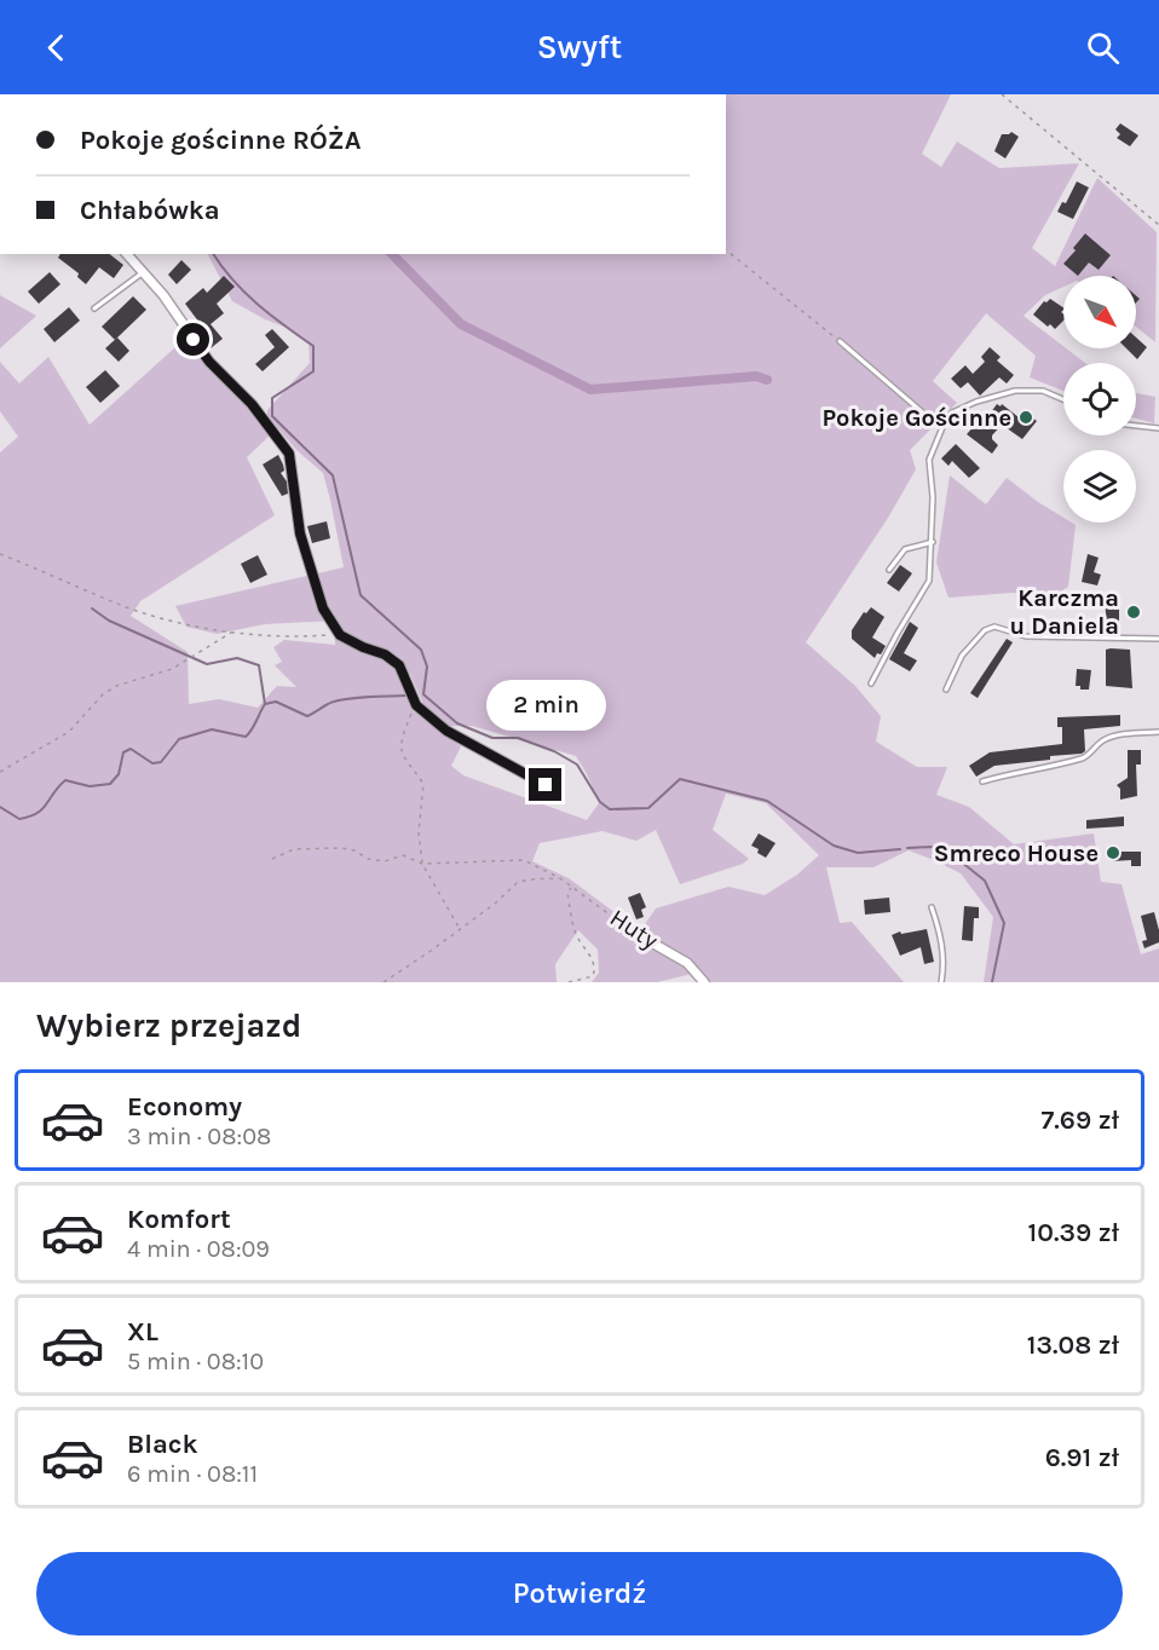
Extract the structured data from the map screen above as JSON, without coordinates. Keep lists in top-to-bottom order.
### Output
{
  "streets": {
    "street": ["Huty"]
  },
  "places": ["Pokoje Gościnne", "Karczma u Daniela", "Smreco House"],
  "north": "bottom right",
  "page": {
    "header": "Swyft",
    "banner": ["Pokoje gościnne RÓŻA", "Chłabówka"],
    "bubble": "2 min",
    "heading": "Wybierz przejazd",
    "list": [
      {
        "name": "Economy",
        "note": "3 min · 08:08",
        "value": "7.69 zł"
      },
      {
        "name": "Komfort",
        "note": "4 min · 08:09",
        "value": "10.39 zł"
      },
      {
        "name": "XL",
        "note": "5 min · 08:10",
        "value": "13.08 zł"
      },
      {
        "name": "Black",
        "note": "6 min · 08:11",
        "value": "6.91 zł"
      }
    ],
    "buttons": "Potwierdź"
  }
}
